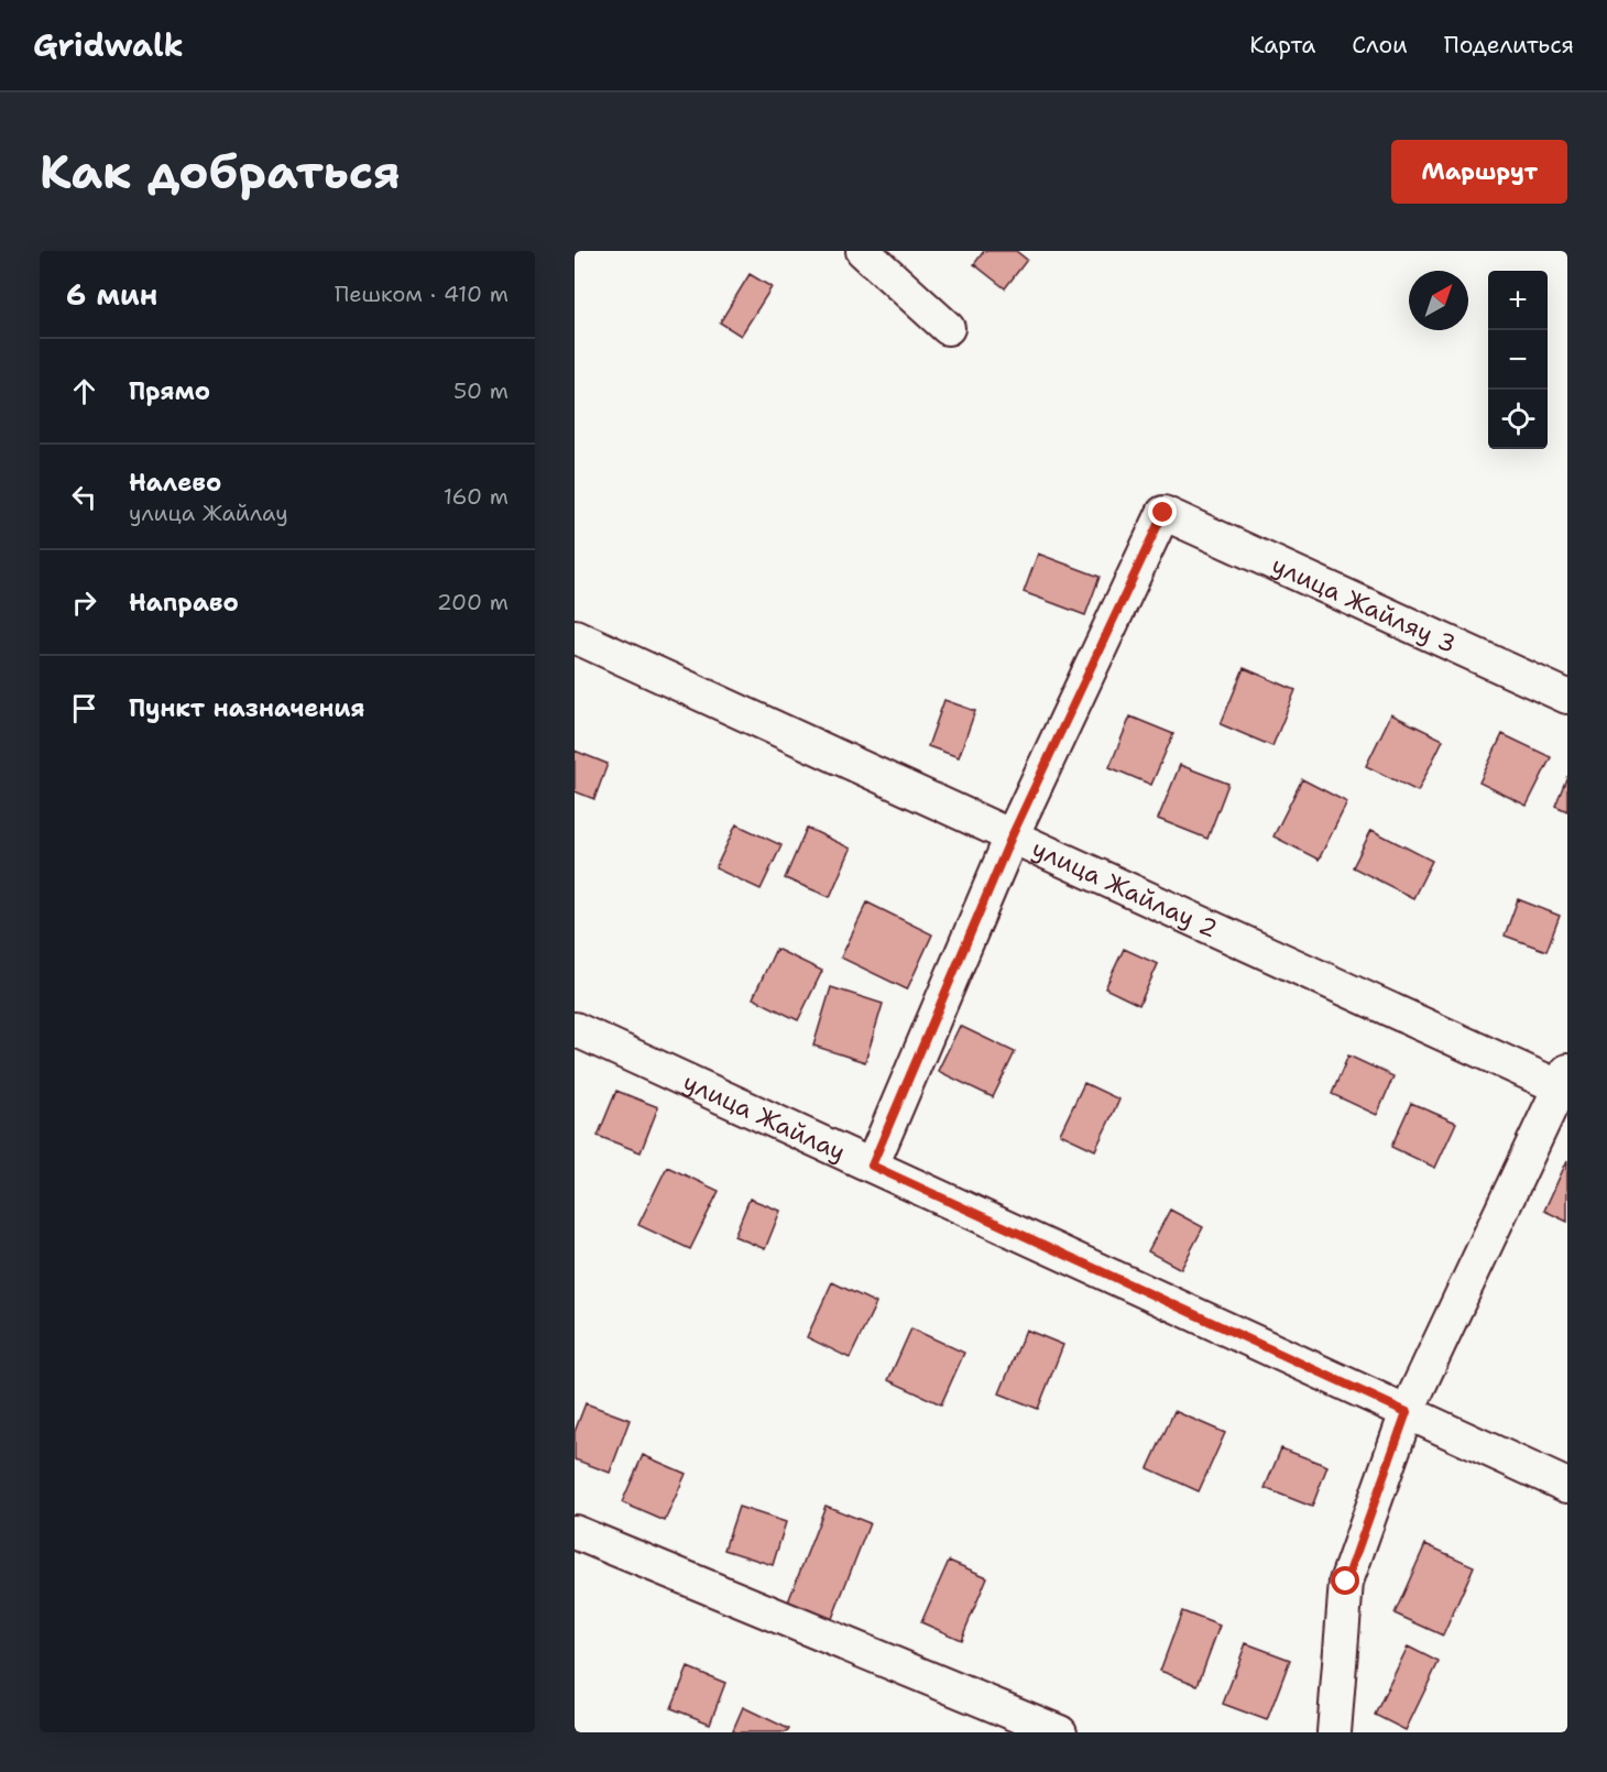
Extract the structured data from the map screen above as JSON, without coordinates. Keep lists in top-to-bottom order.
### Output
{
  "streets": {
    "street": ["улица Жайляу 3", "улица Жайлау 2", "улица Жайлау"]
  },
  "crossings": [
    ["улица Жайляу 3", "улица Жайлау 2"]
  ],
  "north": "top right",
  "page": {
    "header": "Gridwalk",
    "nav": ["Карта", "Слои", "Поделиться"],
    "buttons": "Маршрут",
    "title": "Как добраться",
    "heading": ["6 мин", "Пешком · 410 m"],
    "map_buttons": ["+", "−"],
    "list": [
      ["Прямо", "50 m"],
      ["Налево", "улица Жайлау", "160 m"],
      ["Направо", "200 m"],
      "Пункт назначения"
    ]
  }
}
